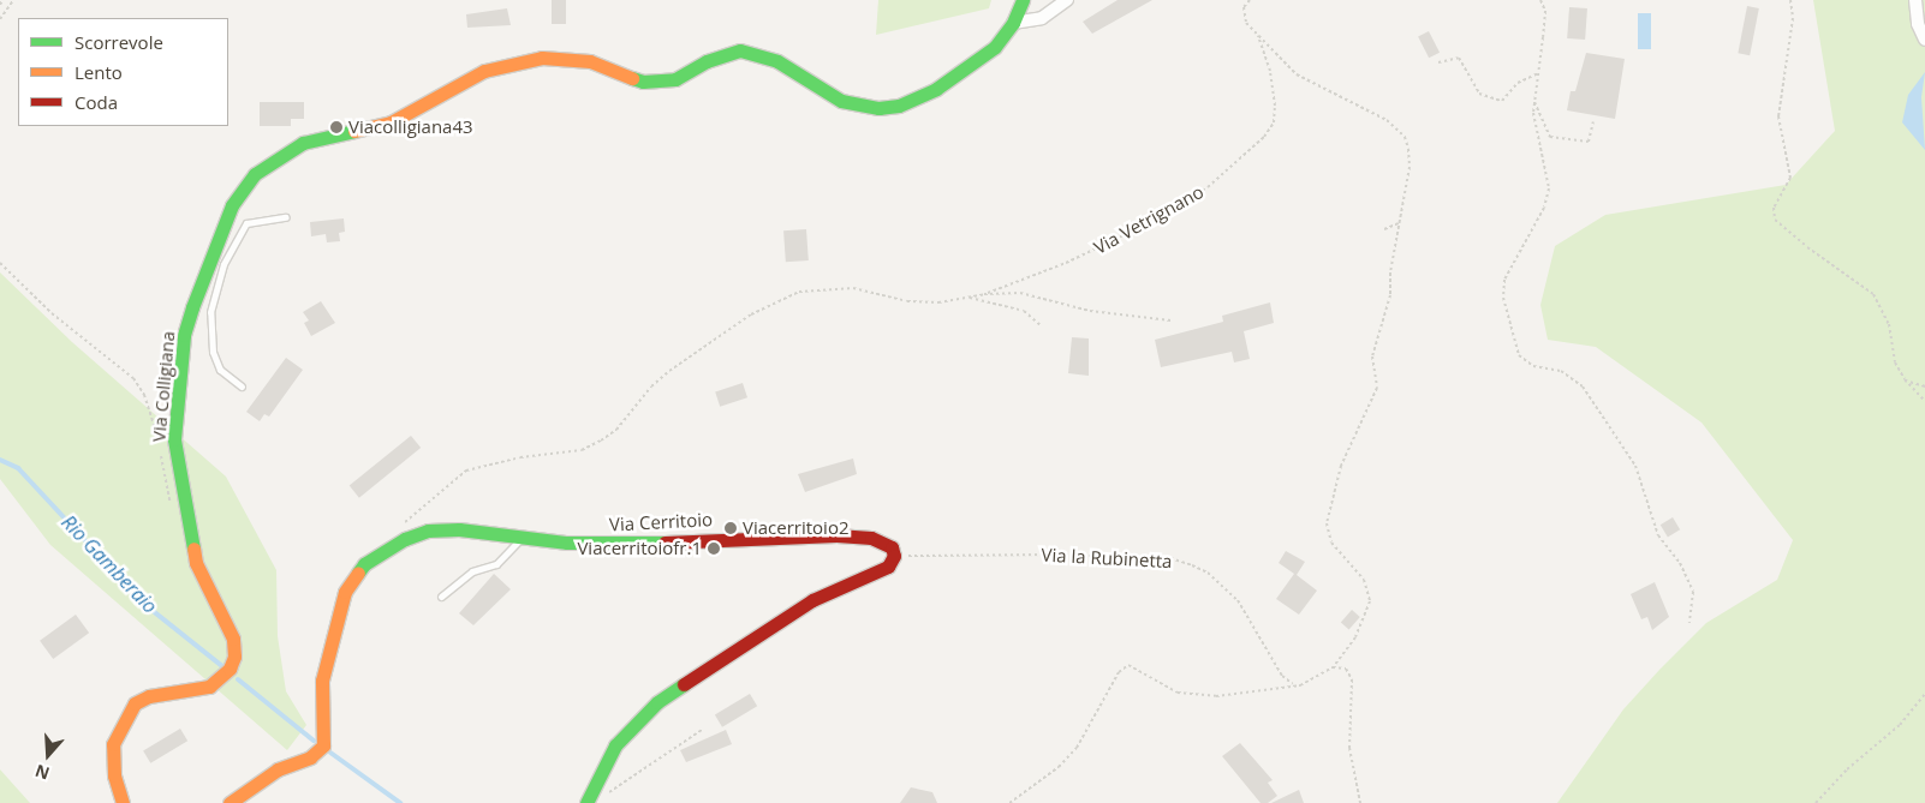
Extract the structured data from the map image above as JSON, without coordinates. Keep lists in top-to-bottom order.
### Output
{
  "streets": {
    "street": ["Via Colligiana", "Via Cerritoio"],
    "path": ["Via Vetrignano", "Via la Rubinetta"]
  },
  "crossings": [
    ["Via Cerritoio", "Via la Rubinetta"]
  ],
  "water": ["Rio Gamberaio"],
  "places": ["Viacolligiana43", "Viacerritoio2", "Viacerritoiofr.1"],
  "legend": ["Scorrevole", "Lento", "Coda"],
  "north": "bottom"
}
